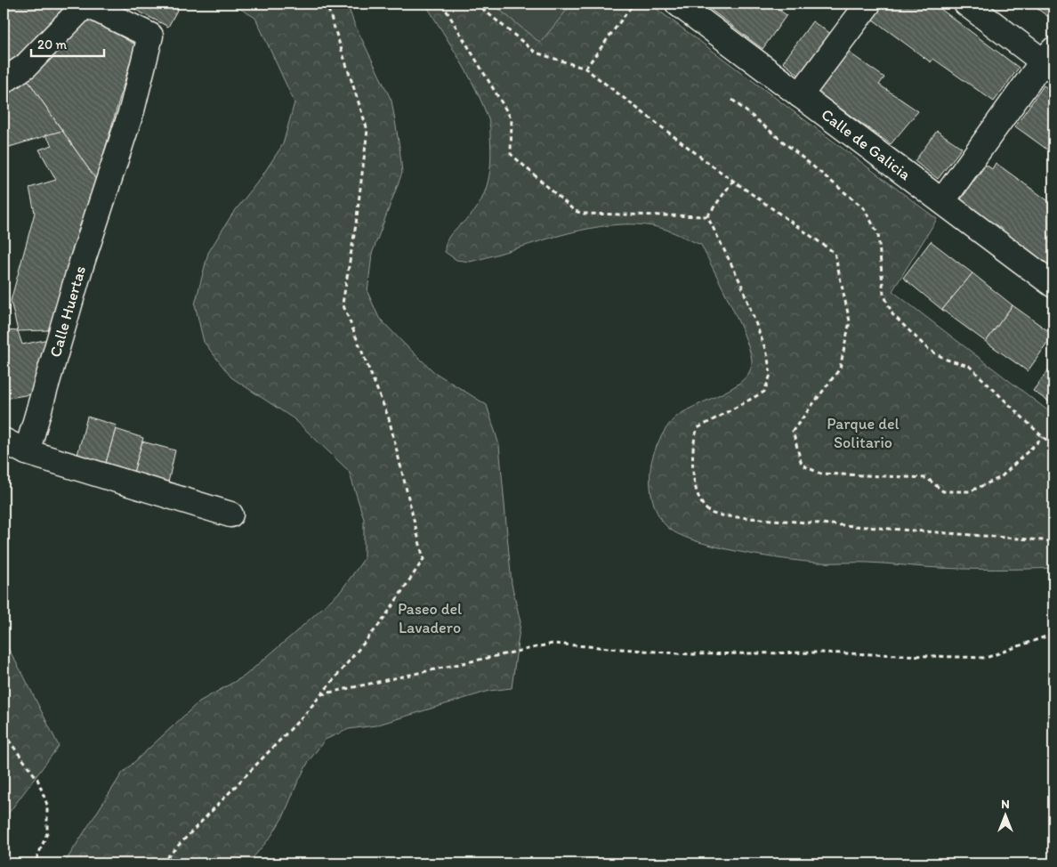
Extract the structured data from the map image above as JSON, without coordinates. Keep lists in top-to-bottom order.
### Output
{
  "streets": {
    "street": ["Calle de Galicia", "Calle Huertas"]
  },
  "parks": ["Parque del Solitario", "Paseo del Lavadero"],
  "scale_bar": "20 m",
  "north": "top"
}
